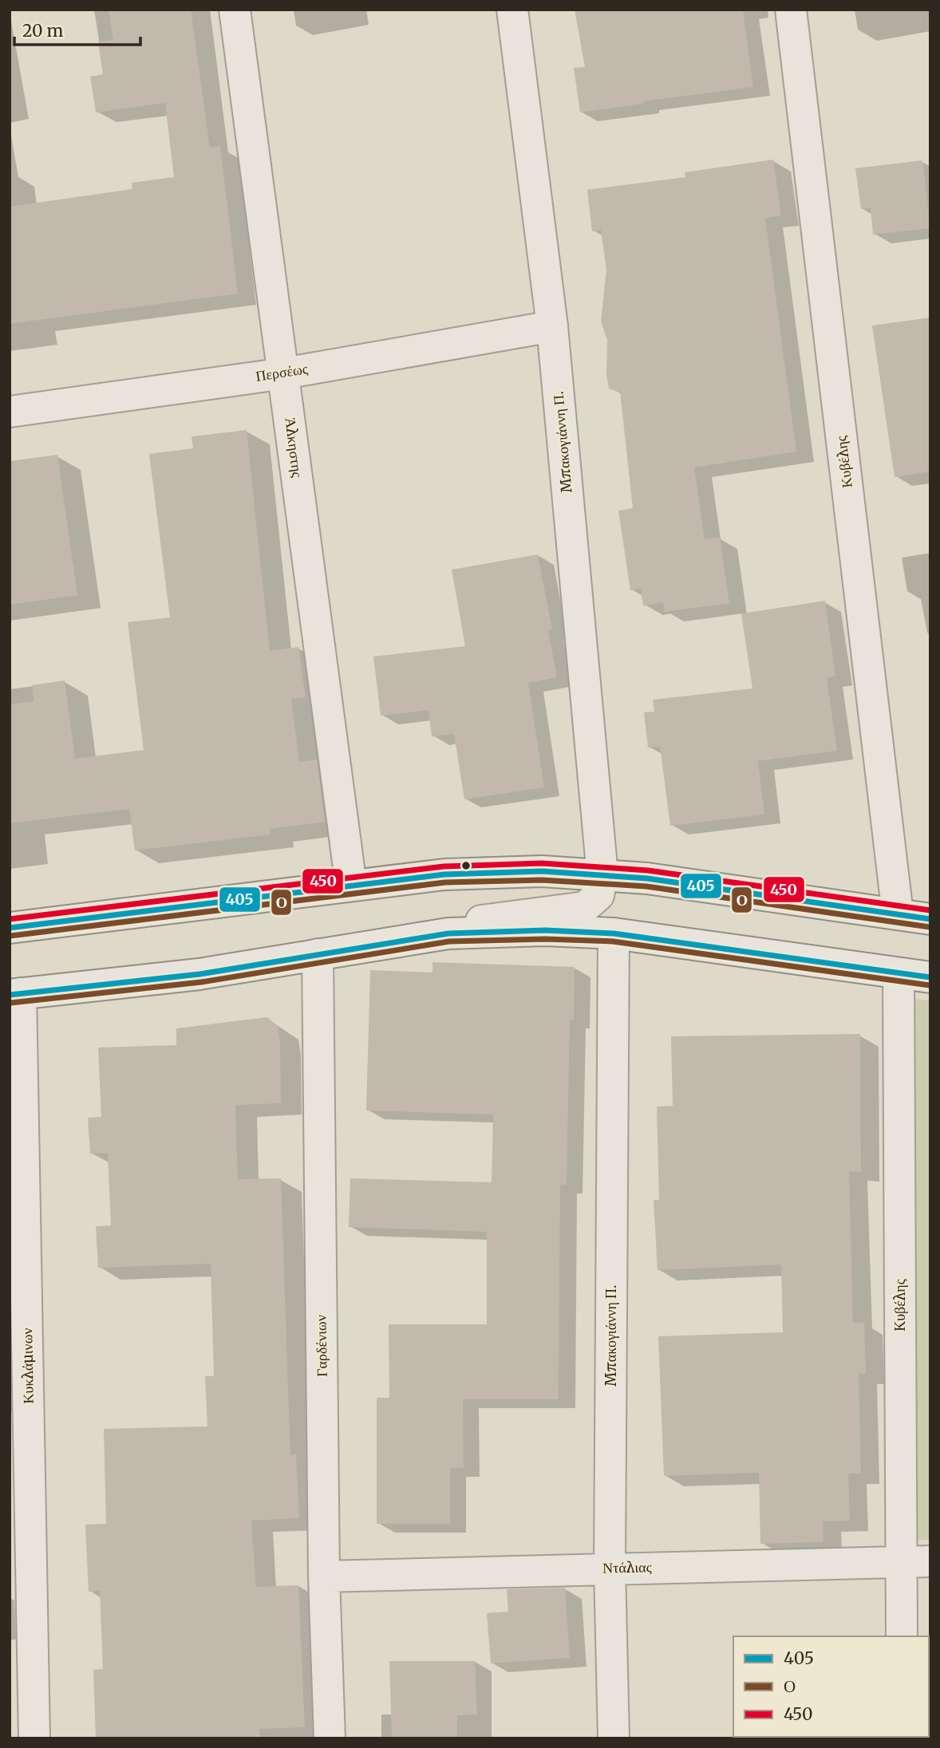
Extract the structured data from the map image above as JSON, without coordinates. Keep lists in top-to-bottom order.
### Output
{
  "streets": {
    "street": [
      "Περσέως",
      "Μπακογιάννη Π.",
      "Άλκηστης",
      "Κυβέλης",
      "Γαρδένιων",
      "Κυκλάμινων",
      "Ντάλιας"
    ]
  },
  "crossings": [
    ["Περσέως", "Μπακογιάννη Π."],
    ["Περσέως", "Άλκηστης"],
    ["Μπακογιάννη Π.", "Ντάλιας"],
    ["Κυβέλης", "Ντάλιας"],
    ["Γαρδένιων", "Ντάλιας"]
  ],
  "lines": ["transit line 450", "transit line 405", "transit line Ο"],
  "legend": ["405", "Ο", "450"],
  "scale_bar": "20 m"
}
